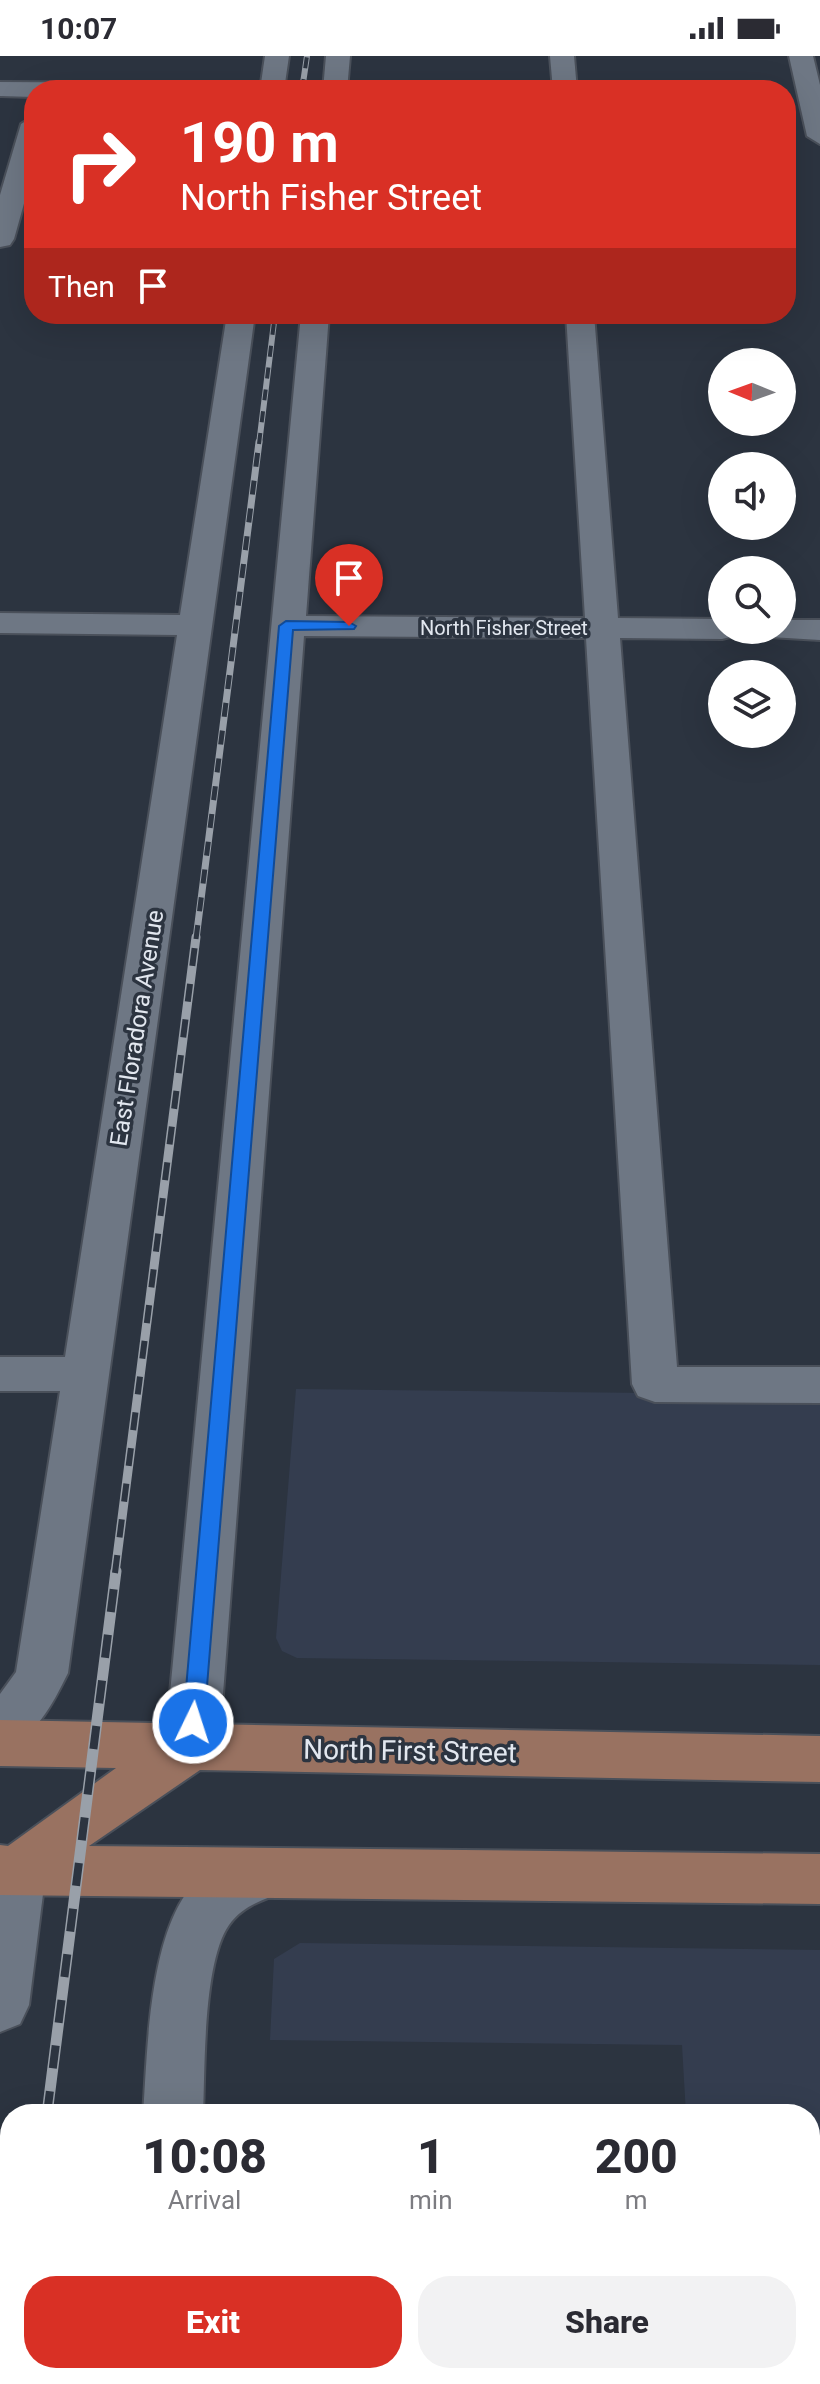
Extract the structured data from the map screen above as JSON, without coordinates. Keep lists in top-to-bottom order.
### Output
{
  "streets": {
    "main road": ["North First Street"],
    "street": ["North Fisher Street", "East Floradora Avenue"]
  },
  "north": "left",
  "page": {
    "status": "10:07",
    "turn": ["190 m", "North Fisher Street"],
    "then": "Then",
    "eta": [
      "10:08",
      "Arrival",
      "1",
      "min",
      "200",
      "m"
    ],
    "buttons": ["Exit", "Share"]
  }
}
